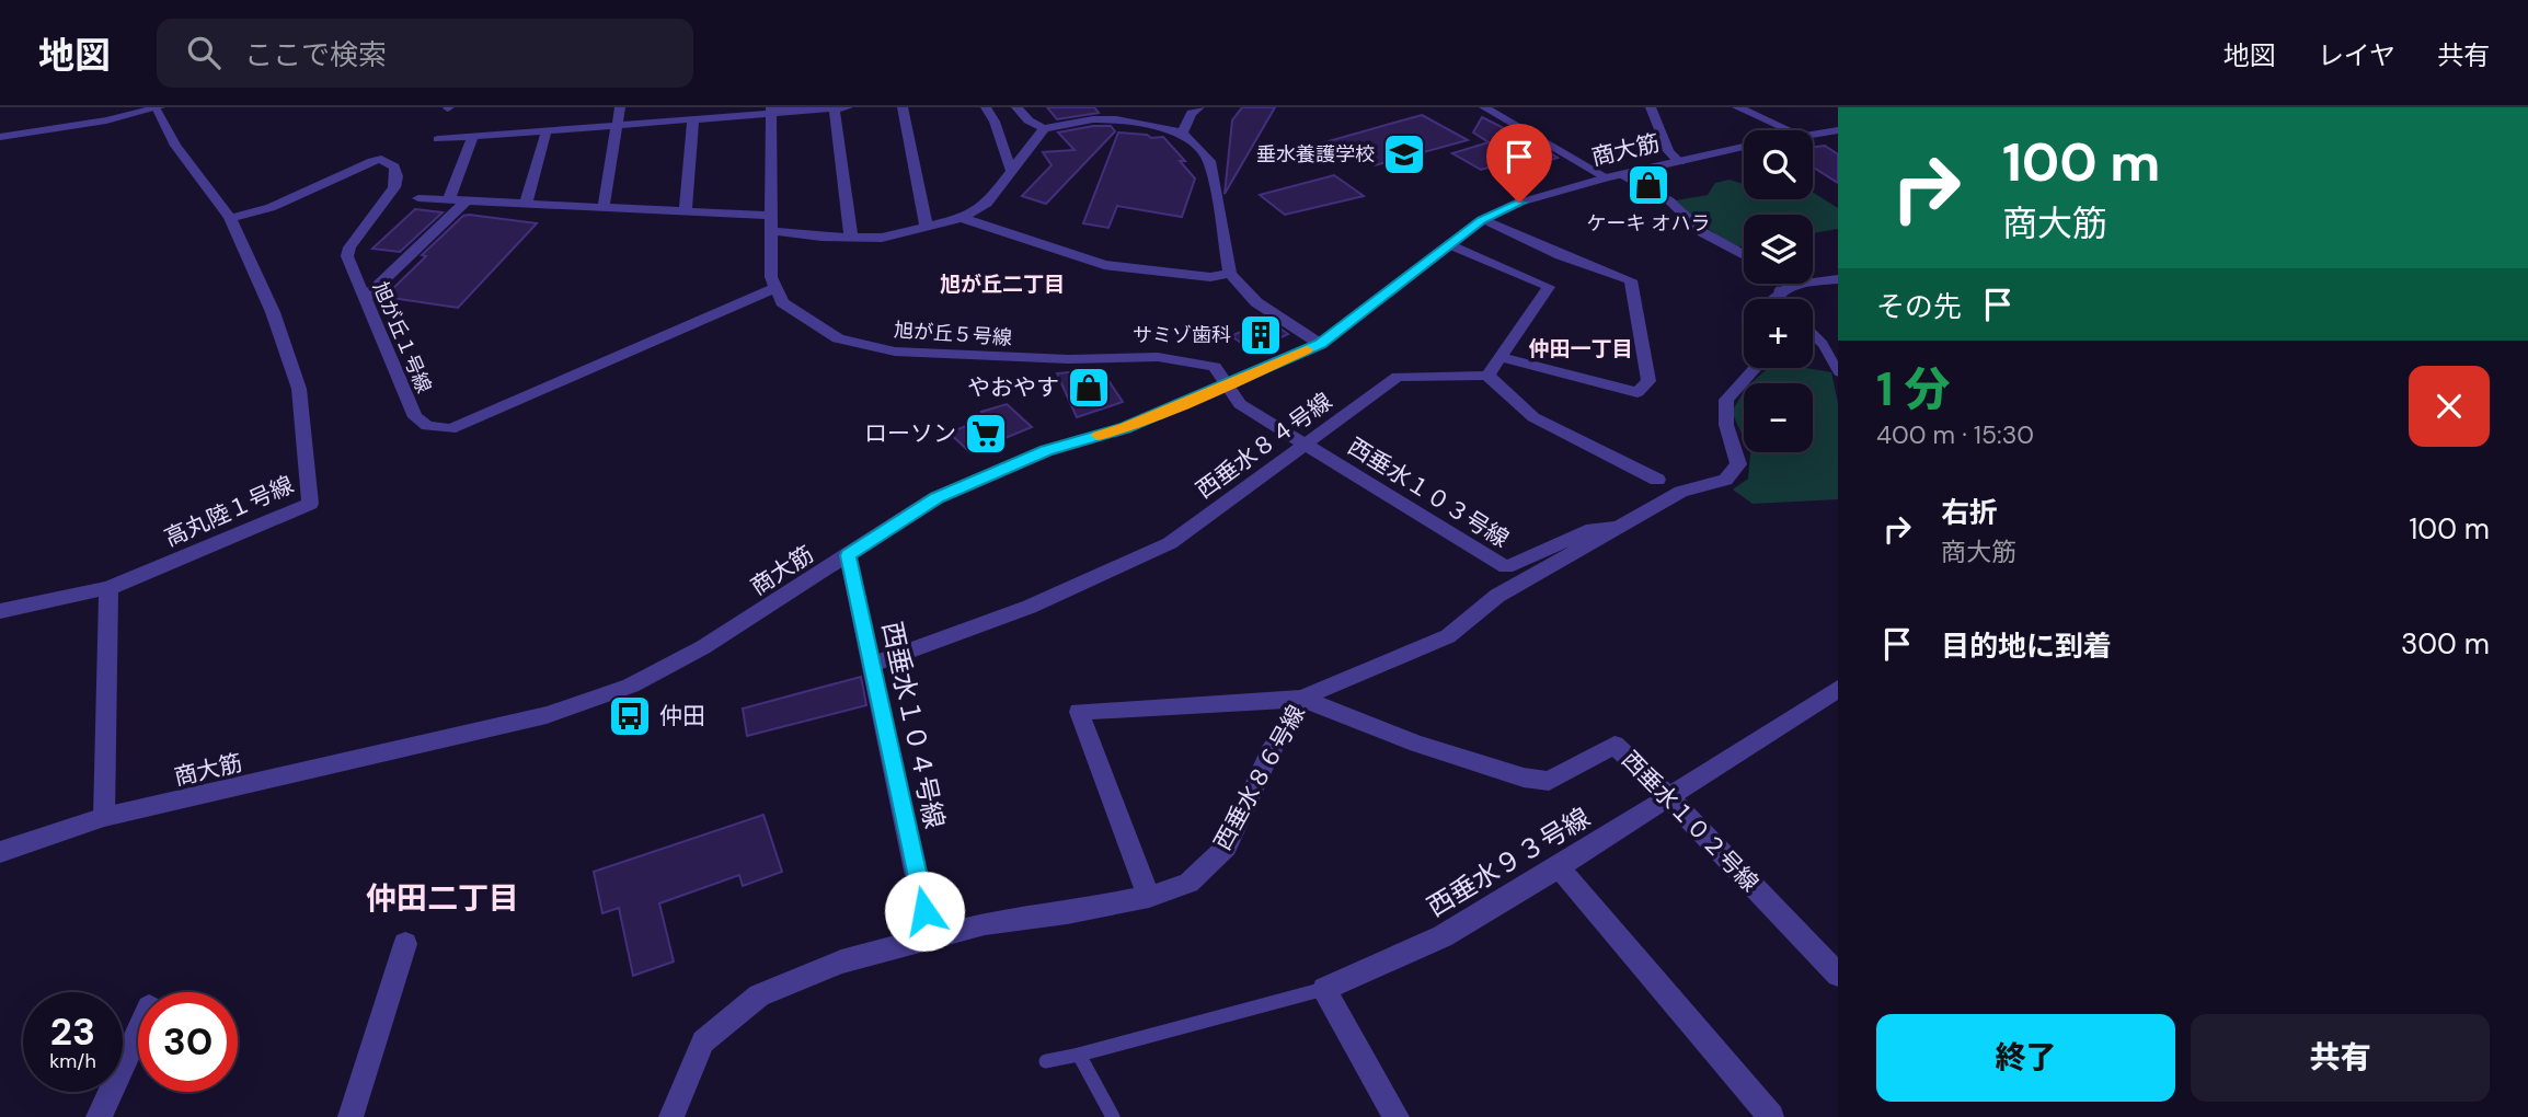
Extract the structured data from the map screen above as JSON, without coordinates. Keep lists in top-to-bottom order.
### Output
{
  "streets": {
    "street": [
      "商大筋",
      "旭が丘５号線",
      "旭が丘１号線",
      "西垂水８４号線",
      "西垂水１０３号線",
      "高丸陸１号線",
      "西垂水１０４号線",
      "西垂水８６号線",
      "西垂水１０２号線",
      "西垂水９３号線"
    ]
  },
  "crossings": [
    ["商大筋", "旭が丘５号線"],
    ["商大筋", "西垂水１０３号線"],
    ["商大筋", "西垂水１０４号線"],
    ["旭が丘５号線", "旭が丘１号線"],
    ["旭が丘５号線", "西垂水１０３号線"],
    ["旭が丘１号線", "高丸陸１号線"],
    ["西垂水８４号線", "西垂水１０３号線"],
    ["西垂水８４号線", "西垂水１０４号線"],
    ["西垂水１０３号線", "西垂水８６号線"],
    ["西垂水１０４号線", "西垂水８６号線"],
    ["西垂水８６号線", "西垂水１０２号線"],
    ["西垂水１０２号線", "西垂水９３号線"]
  ],
  "districts": ["旭が丘二丁目", "仲田一丁目", "仲田二丁目"],
  "places": {
    "school or university": ["垂水養護学校"],
    "shop": ["ケーキ オハラ", "やおやす"],
    "building": ["サミゾ歯科"],
    "supermarket": ["ローソン"],
    "bus stop": ["仲田"]
  },
  "page": {
    "header": "地図",
    "search": "ここで検索",
    "nav": ["地図", "レイヤ", "共有"],
    "turn": ["100 m", "商大筋"],
    "map_buttons": ["+", "−"],
    "then": "その先",
    "heading": ["1 分", "400 m · 15:30"],
    "list": [
      {
        "name": "右折",
        "note": "商大筋",
        "value": "100 m"
      },
      {
        "name": "目的地に到着",
        "value": "300 m"
      }
    ],
    "speed": "23 km/h",
    "limit": "30",
    "buttons": ["終了", "共有"]
  }
}
